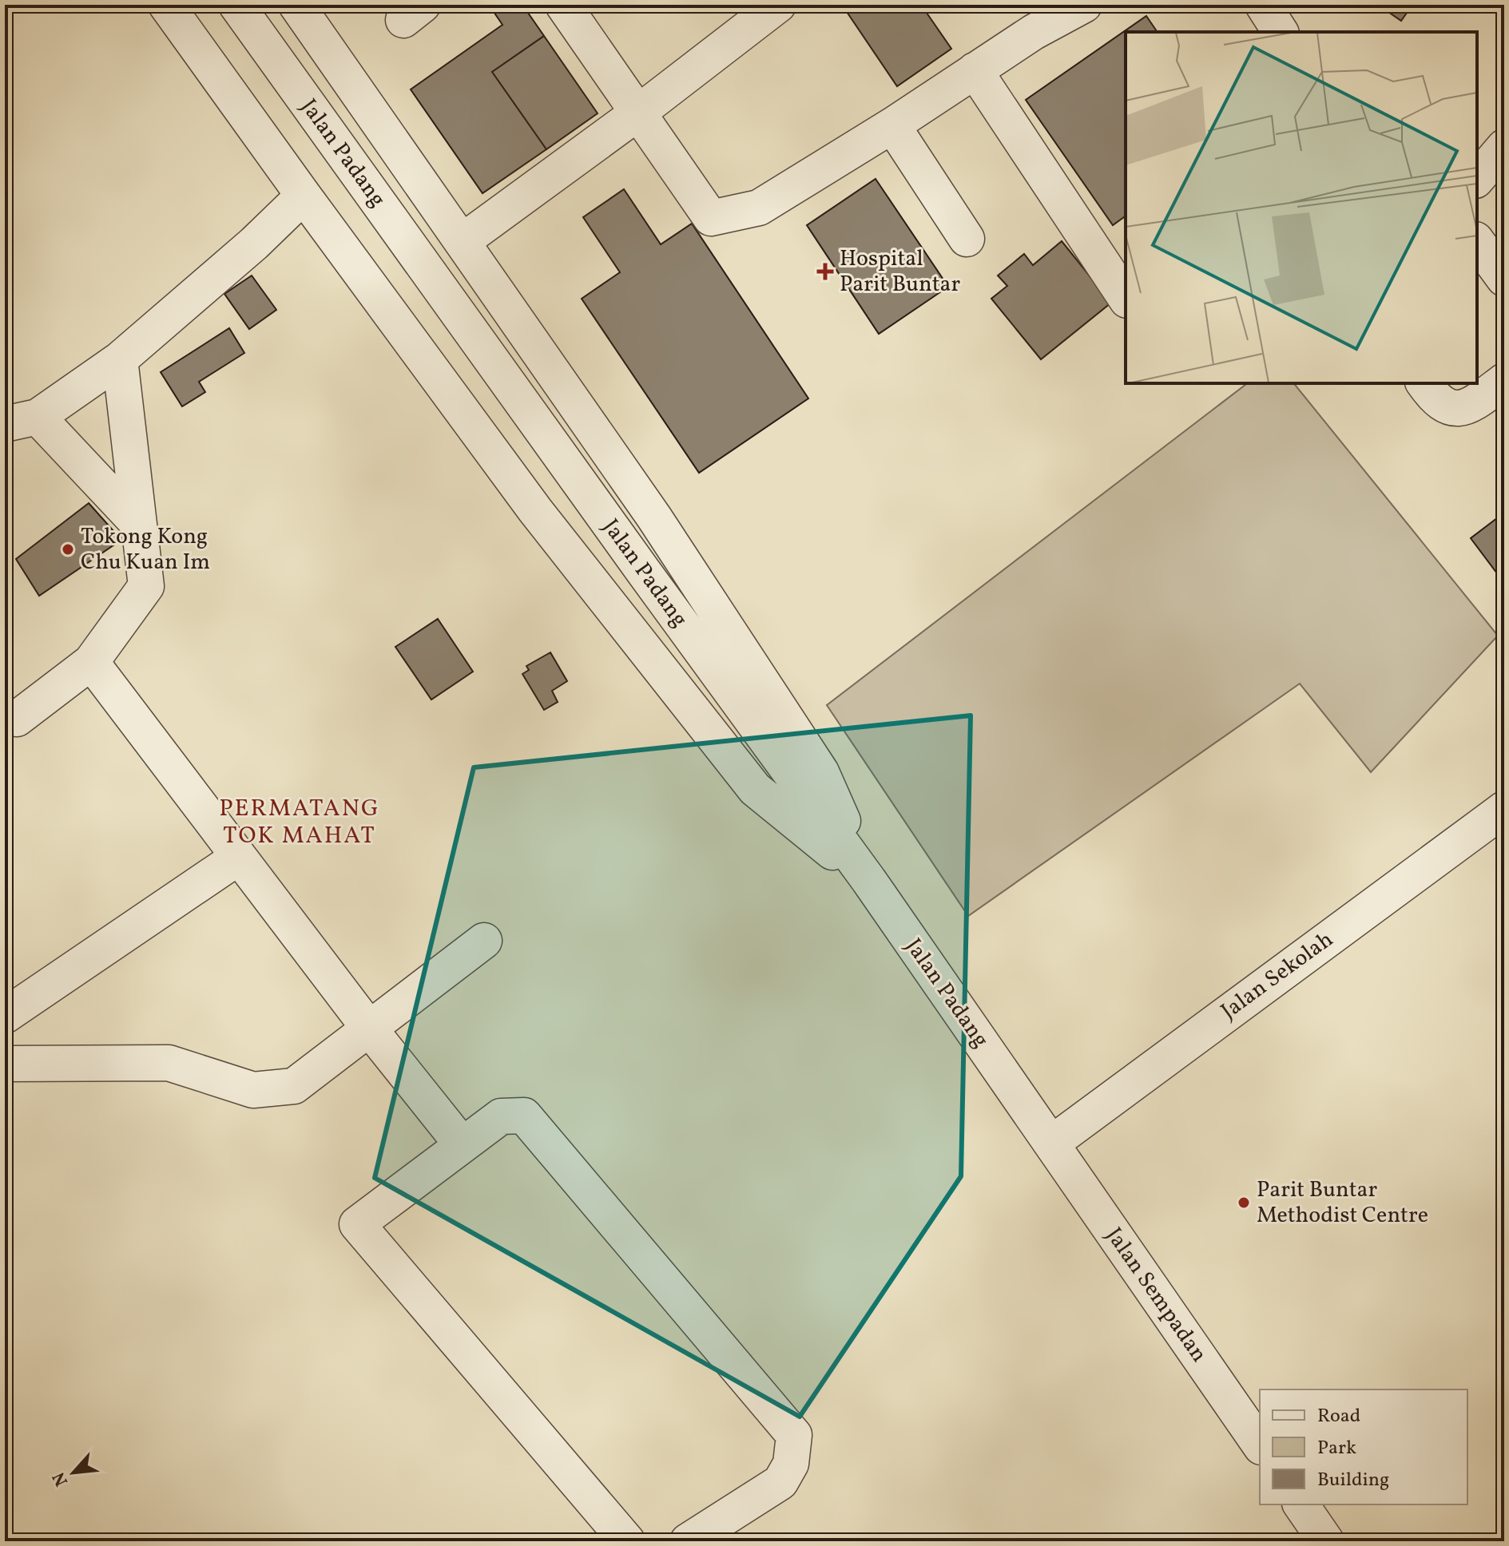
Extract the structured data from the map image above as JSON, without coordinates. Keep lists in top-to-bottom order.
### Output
{
  "streets": {
    "street": ["Jalan Padang", "Jalan Sekolah", "Jalan Sempadan"]
  },
  "crossings": [
    ["Jalan Padang", "Jalan Sekolah"],
    ["Jalan Padang", "Jalan Sempadan"],
    ["Jalan Sekolah", "Jalan Sempadan"]
  ],
  "districts": ["PERMATANG TOK MAHAT"],
  "places": {
    "health": ["Hospital Parit Buntar"],
    "other": ["Tokong Kong Chu Kuan Im", "Parit Buntar Methodist Centre"]
  },
  "legend": ["Road", "Park", "Building"],
  "north": "bottom left"
}
